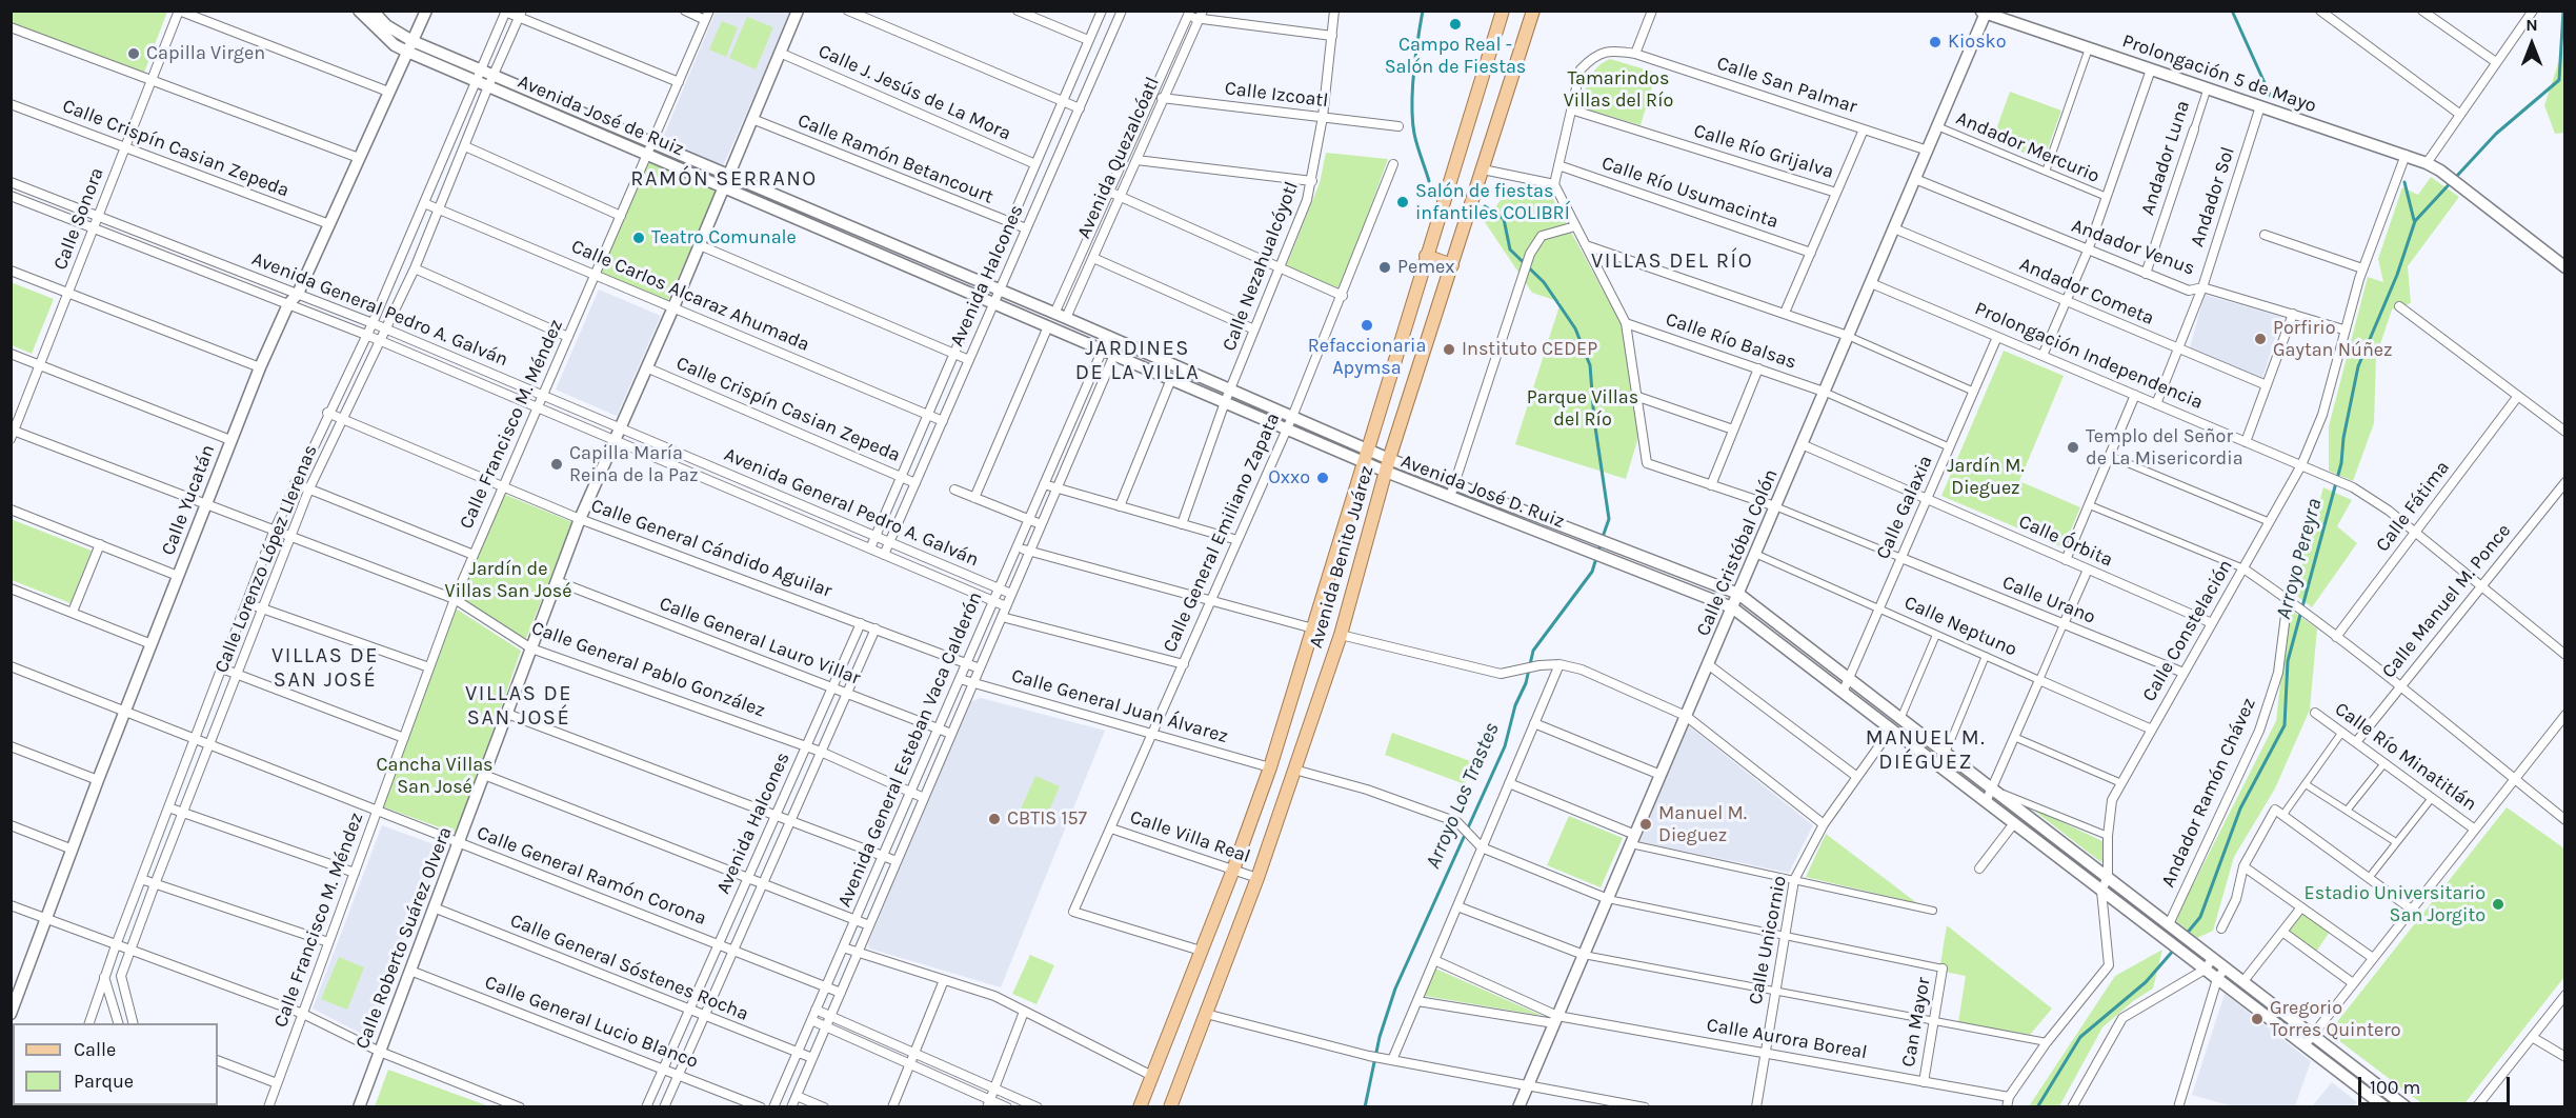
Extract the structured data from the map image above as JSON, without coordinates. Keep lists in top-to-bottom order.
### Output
{
  "streets": {
    "main road": ["Avenida Benito Juárez"],
    "street": [
      "Prolongación 5 de Mayo",
      "Calle San Palmar",
      "Calle J. Jesús de La Mora",
      "Calle Izcoatl",
      "Avenida José de Ruiz",
      "Andador Mercurio",
      "Calle Crispín Casian Zepeda",
      "Calle Río Grijalva",
      "Avenida Quezalcóatl",
      "Andador Luna",
      "Calle Ramón Betancourt",
      "Calle Río Usumacinta",
      "Andador Sol",
      "Calle Sonora",
      "Andador Venus",
      "Calle Nezahualcóyotl",
      "Avenida Halcones",
      "Andador Cometa",
      "Calle Carlos Alcaraz Ahumada",
      "Avenida General Pedro A. Galván",
      "Calle Río Balsas",
      "Prolongación Independencia",
      "Calle Francisco M. Méndez",
      "Avenida José D. Ruiz",
      "Calle Yucatán",
      "Calle Fátima",
      "Calle Galaxia",
      "Calle General Emiliano Zapata",
      "Calle Órbita",
      "Calle General Cándido Aguilar",
      "Calle Cristóbal Colón",
      "Calle Lorenzo López Llerenas",
      "Calle Urano",
      "Calle Manuel M. Ponce",
      "Calle Neptuno",
      "Calle Constelación",
      "Calle General Lauro Villar",
      "Calle General Pablo González",
      "Calle General Juan Álvarez",
      "Avenida General Esteban Vaca Calderón",
      "Calle Río Minatitlán",
      "Andador Ramón Chávez",
      "Calle Villa Real",
      "Calle General Ramón Corona",
      "Calle Roberto Suárez Olvera",
      "Calle Unicornio",
      "Calle General Sóstenes Rocha",
      "Calle General Lucio Blanco",
      "Can Mayor",
      "Calle Aurora Boreal"
    ]
  },
  "crossings": [
    ["Prolongación 5 de Mayo", "Andador Luna"],
    ["Prolongación 5 de Mayo", "Andador Sol"],
    ["Prolongación 5 de Mayo", "Calle Cristóbal Colón"],
    ["Prolongación 5 de Mayo", "Calle Constelación"],
    ["Calle San Palmar", "Calle Río Grijalva"],
    ["Calle San Palmar", "Calle Río Usumacinta"],
    ["Calle San Palmar", "Calle Cristóbal Colón"],
    ["Calle J. Jesús de La Mora", "Avenida Halcones"],
    ["Calle J. Jesús de La Mora", "Calle Roberto Suárez Olvera"],
    ["Calle Izcoatl", "Avenida Quezalcóatl"],
    ["Calle Izcoatl", "Calle Nezahualcóyotl"],
    ["Avenida José de Ruiz", "Avenida Quezalcóatl"],
    ["Avenida José de Ruiz", "Avenida Halcones"],
    ["Avenida José de Ruiz", "Calle Francisco M. Méndez"],
    ["Avenida José de Ruiz", "Avenida José D. Ruiz"],
    ["Avenida José de Ruiz", "Calle Yucatán"],
    ["Avenida José de Ruiz", "Calle Lorenzo López Llerenas"],
    ["Avenida José de Ruiz", "Calle Roberto Suárez Olvera"],
    ["Andador Mercurio", "Calle Cristóbal Colón"],
    ["Calle Crispín Casian Zepeda", "Calle Sonora"],
    ["Calle Crispín Casian Zepeda", "Avenida Halcones"],
    ["Calle Crispín Casian Zepeda", "Calle Yucatán"],
    ["Calle Crispín Casian Zepeda", "Calle Roberto Suárez Olvera"],
    ["Avenida Quezalcóatl", "Avenida José D. Ruiz"],
    ["Andador Luna", "Andador Venus"],
    ["Calle Ramón Betancourt", "Avenida Halcones"],
    ["Calle Ramón Betancourt", "Calle Roberto Suárez Olvera"],
    ["Andador Sol", "Andador Venus"],
    ["Andador Sol", "Andador Cometa"],
    ["Andador Sol", "Prolongación Independencia"],
    ["Calle Sonora", "Avenida General Pedro A. Galván"],
    ["Calle Sonora", "Calle General Pablo González"],
    ["Andador Venus", "Calle Cristóbal Colón"],
    ["Andador Venus", "Calle Constelación"],
    ["Calle Nezahualcóyotl", "Avenida José D. Ruiz"],
    ["Avenida Halcones", "Calle Carlos Alcaraz Ahumada"],
    ["Avenida Halcones", "Avenida General Pedro A. Galván"],
    ["Avenida Halcones", "Calle General Cándido Aguilar"],
    ["Avenida Halcones", "Calle General Lauro Villar"],
    ["Avenida Halcones", "Calle General Pablo González"],
    ["Avenida Halcones", "Calle General Ramón Corona"],
    ["Avenida Halcones", "Calle General Sóstenes Rocha"],
    ["Avenida Halcones", "Calle General Lucio Blanco"],
    ["Andador Cometa", "Calle Cristóbal Colón"],
    ["Calle Carlos Alcaraz Ahumada", "Calle Francisco M. Méndez"],
    ["Calle Carlos Alcaraz Ahumada", "Calle Lorenzo López Llerenas"],
    ["Calle Carlos Alcaraz Ahumada", "Calle Roberto Suárez Olvera"],
    ["Avenida General Pedro A. Galván", "Calle Francisco M. Méndez"],
    ["Avenida General Pedro A. Galván", "Calle Yucatán"],
    ["Avenida General Pedro A. Galván", "Calle Lorenzo López Llerenas"],
    ["Avenida General Pedro A. Galván", "Avenida General Esteban Vaca Calderón"],
    ["Avenida General Pedro A. Galván", "Calle Roberto Suárez Olvera"],
    ["Calle Río Balsas", "Calle Cristóbal Colón"],
    ["Prolongación Independencia", "Calle Fátima"],
    ["Prolongación Independencia", "Calle Galaxia"],
    ["Prolongación Independencia", "Calle Cristóbal Colón"],
    ["Prolongación Independencia", "Calle Manuel M. Ponce"],
    ["Prolongación Independencia", "Calle Constelación"],
    ["Calle Francisco M. Méndez", "Calle General Cándido Aguilar"],
    ["Calle Francisco M. Méndez", "Calle General Pablo González"],
    ["Calle Francisco M. Méndez", "Calle General Ramón Corona"],
    ["Avenida José D. Ruiz", "Calle Galaxia"],
    ["Avenida José D. Ruiz", "Calle General Emiliano Zapata"],
    ["Avenida José D. Ruiz", "Calle Cristóbal Colón"],
    ["Avenida José D. Ruiz", "Avenida Benito Juárez"],
    ["Avenida José D. Ruiz", "Calle Constelación"],
    ["Avenida José D. Ruiz", "Avenida General Esteban Vaca Calderón"],
    ["Avenida José D. Ruiz", "Andador Ramón Chávez"],
    ["Avenida José D. Ruiz", "Calle Unicornio"],
    ["Calle Yucatán", "Calle General Pablo González"],
    ["Calle Yucatán", "Calle General Ramón Corona"],
    ["Calle Galaxia", "Calle Órbita"],
    ["Calle Galaxia", "Calle Urano"],
    ["Calle Galaxia", "Calle Neptuno"],
    ["Calle General Emiliano Zapata", "Avenida Benito Juárez"],
    ["Calle General Emiliano Zapata", "Calle General Juan Álvarez"],
    ["Calle General Emiliano Zapata", "Calle Villa Real"],
    ["Calle Órbita", "Calle Cristóbal Colón"],
    ["Calle Órbita", "Calle Constelación"],
    ["Calle General Cándido Aguilar", "Calle Lorenzo López Llerenas"],
    ["Calle General Cándido Aguilar", "Avenida General Esteban Vaca Calderón"],
    ["Calle General Cándido Aguilar", "Calle Roberto Suárez Olvera"],
    ["Calle Cristóbal Colón", "Calle Neptuno"],
    ["Calle Cristóbal Colón", "Calle Aurora Boreal"],
    ["Avenida Benito Juárez", "Calle General Juan Álvarez"],
    ["Avenida Benito Juárez", "Calle Villa Real"],
    ["Calle Lorenzo López Llerenas", "Calle General Pablo González"],
    ["Calle Lorenzo López Llerenas", "Calle General Ramón Corona"],
    ["Calle Urano", "Calle Constelación"],
    ["Calle Manuel M. Ponce", "Calle Río Minatitlán"],
    ["Calle Neptuno", "Calle Constelación"],
    ["Calle General Lauro Villar", "Avenida General Esteban Vaca Calderón"],
    ["Calle General Lauro Villar", "Calle Roberto Suárez Olvera"],
    ["Calle General Pablo González", "Avenida General Esteban Vaca Calderón"],
    ["Calle General Pablo González", "Calle Roberto Suárez Olvera"],
    ["Calle General Juan Álvarez", "Avenida General Esteban Vaca Calderón"],
    ["Avenida General Esteban Vaca Calderón", "Calle General Ramón Corona"],
    ["Avenida General Esteban Vaca Calderón", "Calle General Sóstenes Rocha"],
    ["Calle General Ramón Corona", "Calle Roberto Suárez Olvera"],
    ["Calle Roberto Suárez Olvera", "Calle General Sóstenes Rocha"],
    ["Calle Roberto Suárez Olvera", "Calle General Lucio Blanco"],
    ["Calle Unicornio", "Calle Aurora Boreal"],
    ["Can Mayor", "Calle Aurora Boreal"]
  ],
  "districts": [
    "RAMÓN SERRANO",
    "VILLAS DEL RÍO",
    "JARDINES DE LA VILLA",
    "VILLAS DE SAN JOSÉ",
    "VILLAS DE SAN JOSÉ",
    "MANUEL M. DIÉGUEZ"
  ],
  "water": ["Arroyo Pereyra", "Arroyo Los Trastes"],
  "parks": [
    "Tamarindos Villas del Río",
    "Parque Villas del Río",
    "Jardín M. Dieguez",
    "Jardín de Villas San José",
    "Cancha Villas San José"
  ],
  "places": [
    "Campo Real - Salón de Fiestas",
    "Kiosko",
    "Capilla Virgen",
    "Salón de fiestas infantiles COLIBRÍ",
    "Teatro Comunale",
    "Pemex",
    "Refaccionaria Apymsa",
    "Porfirio Gaytan Núñez",
    "Instituto CEDEP",
    "Templo del Señor de La Misericordia",
    "Capilla María Reina de la Paz",
    "Oxxo",
    "CBTIS 157",
    "Manuel M. Dieguez",
    "Estadio Universitario San Jorgito",
    "Gregorio Torres Quintero"
  ],
  "legend": ["Calle", "Parque"],
  "scale_bar": "100 m",
  "north": "top"
}
